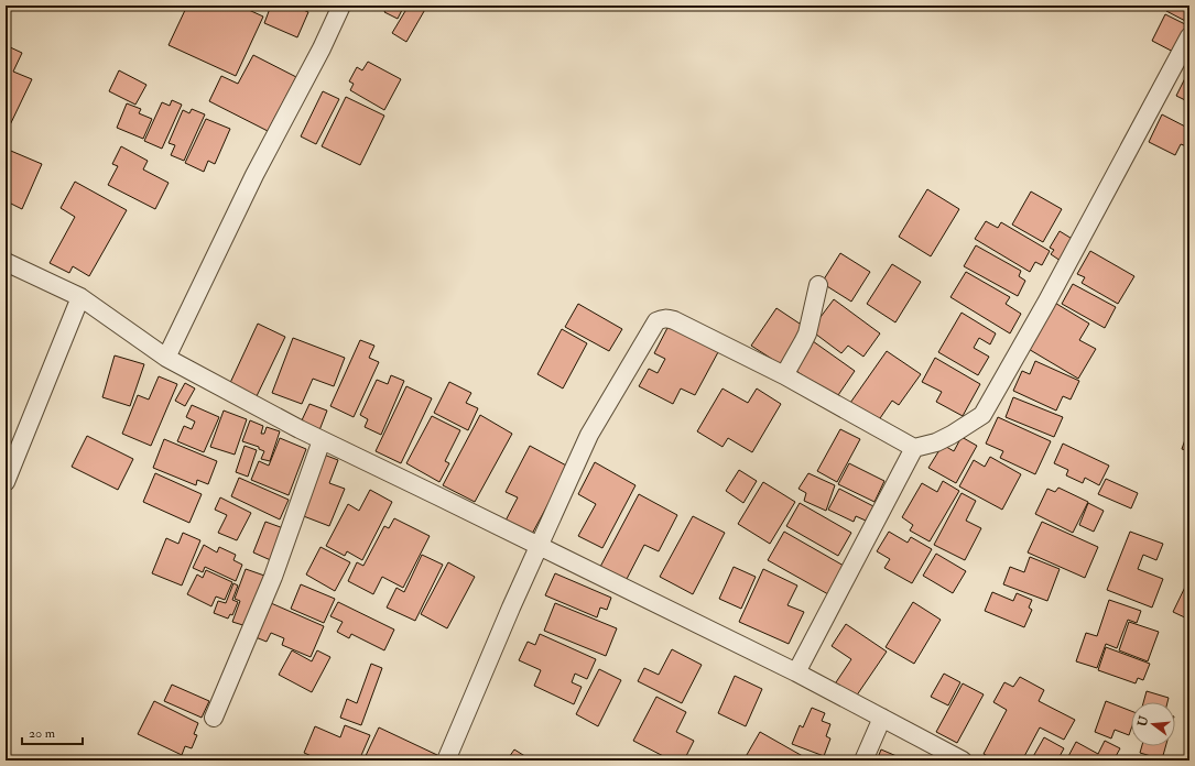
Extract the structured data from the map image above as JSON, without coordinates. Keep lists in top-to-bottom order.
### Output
{
  "scale_bar": "20 m",
  "north": "left"
}
